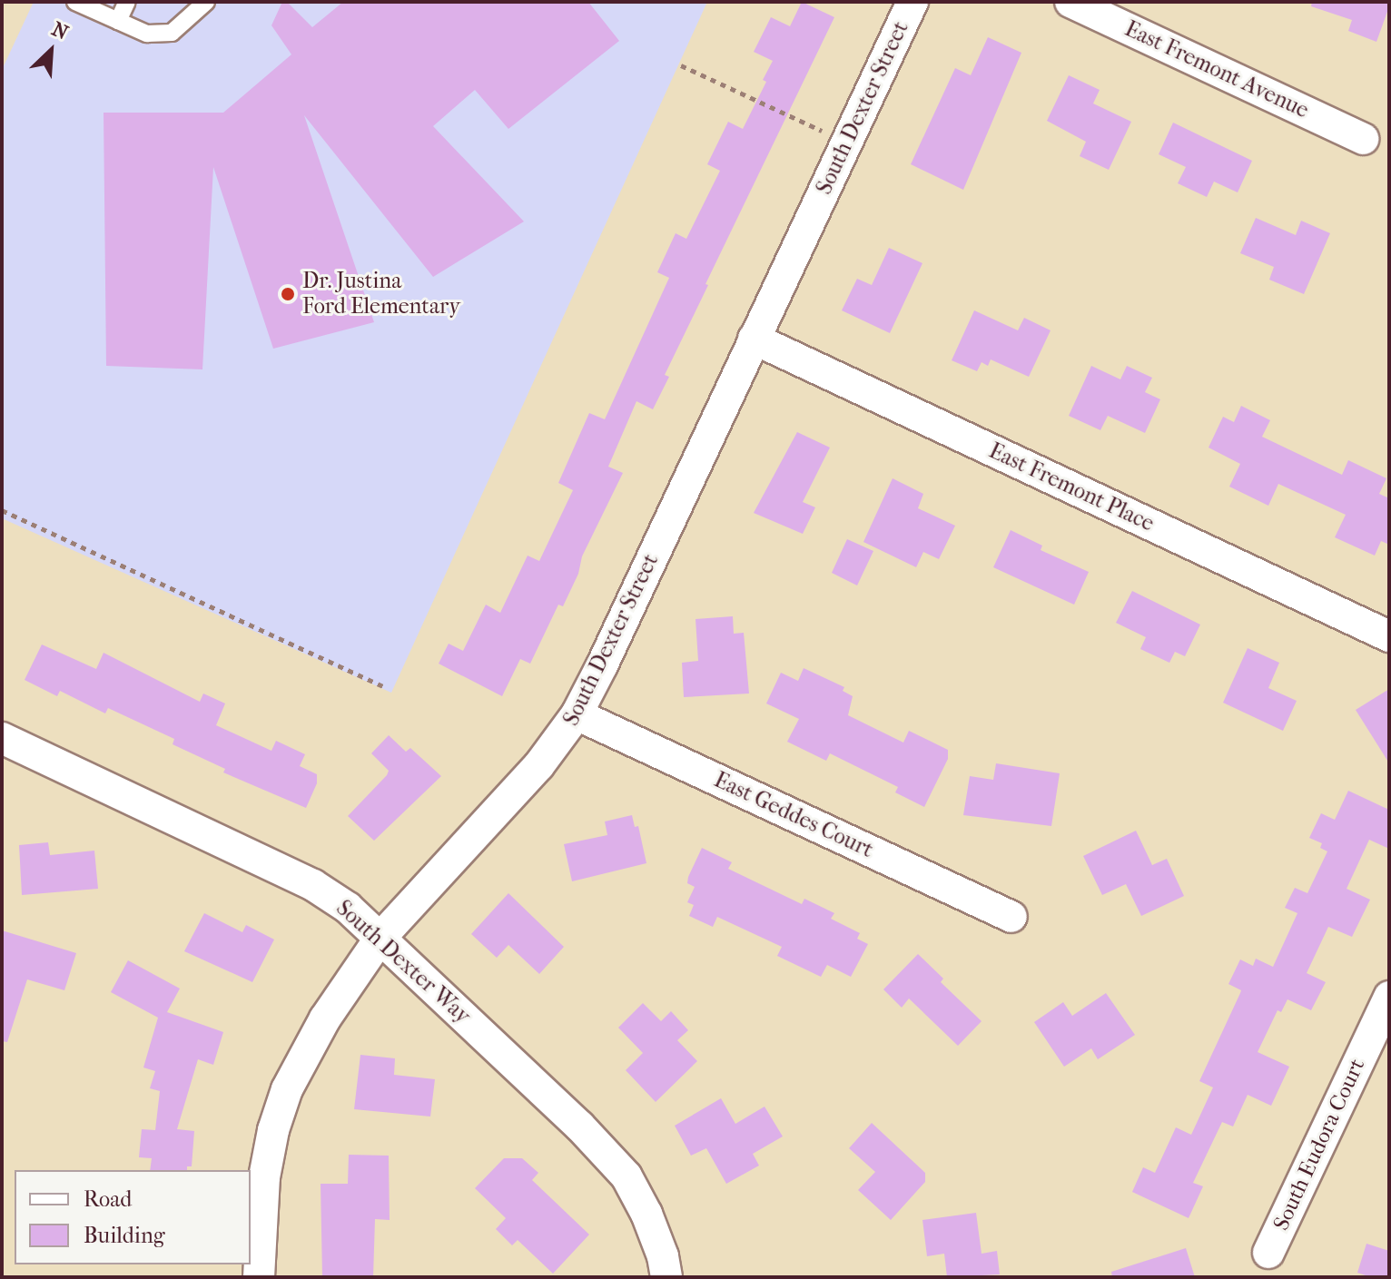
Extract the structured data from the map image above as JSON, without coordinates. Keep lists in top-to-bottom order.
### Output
{
  "streets": {
    "street": [
      "East Fremont Avenue",
      "South Dexter Street",
      "East Fremont Place",
      "East Geddes Court",
      "South Dexter Way",
      "South Eudora Court"
    ]
  },
  "crossings": [
    ["South Dexter Street", "East Fremont Place"],
    ["South Dexter Street", "East Geddes Court"],
    ["South Dexter Street", "South Dexter Way"]
  ],
  "places": ["Dr. Justina Ford Elementary"],
  "legend": ["Road", "Building"],
  "north": "top right"
}
